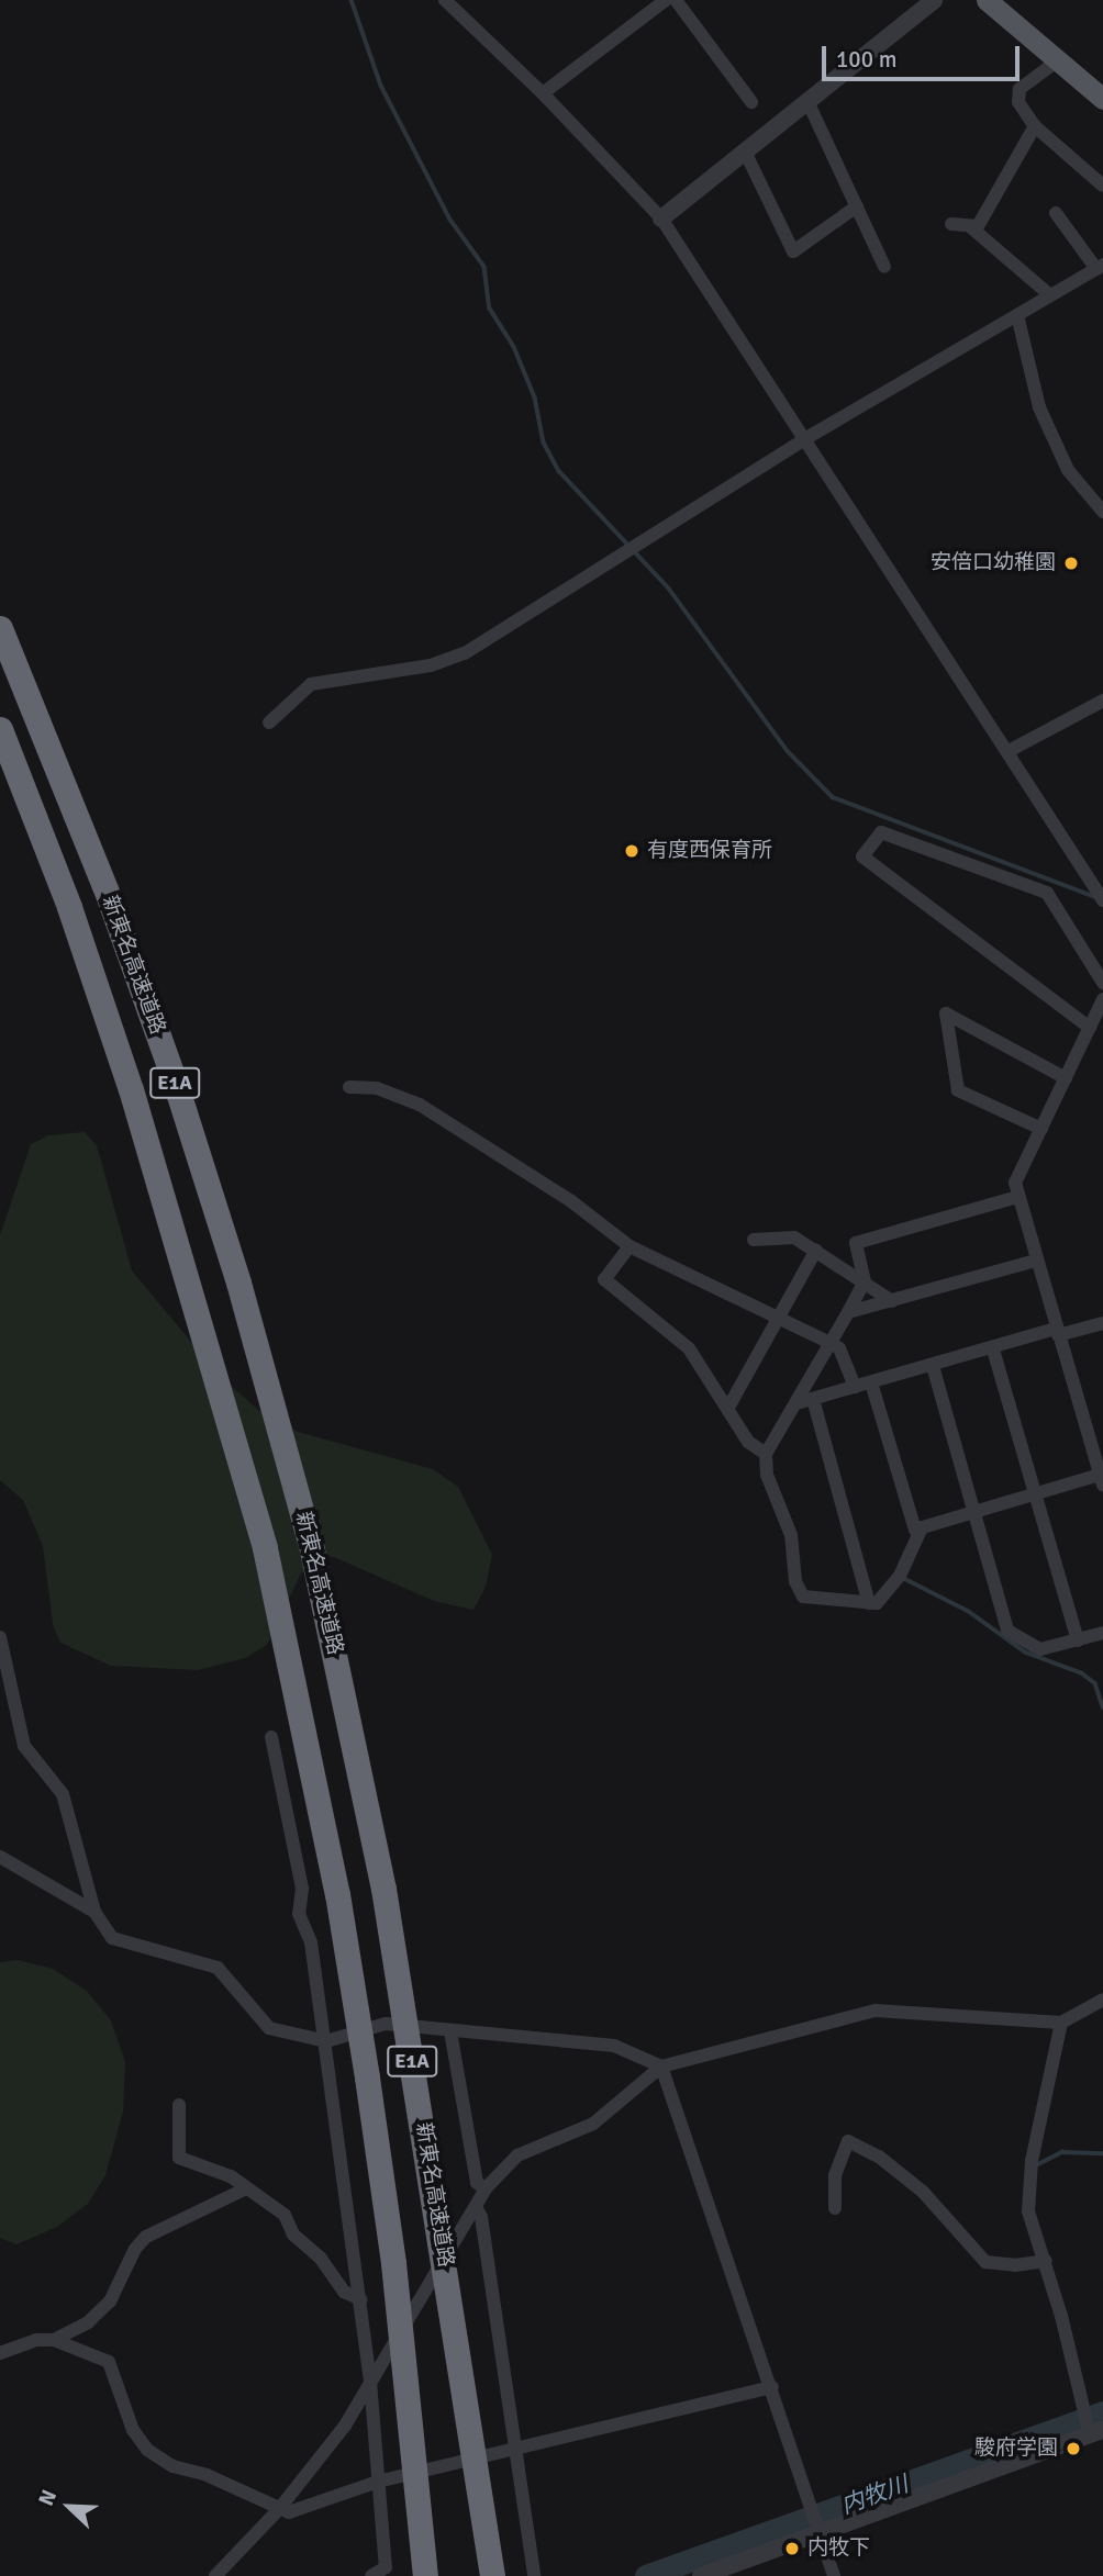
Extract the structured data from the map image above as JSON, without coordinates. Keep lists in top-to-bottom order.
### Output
{
  "streets": {
    "highway": ["新東名高速道路", "E1A"]
  },
  "water": ["内牧川"],
  "places": [
    "安倍口幼稚園",
    "有度西保育所",
    "駿府学園",
    "内牧下"
  ],
  "scale_bar": "100 m",
  "north": "top left"
}
